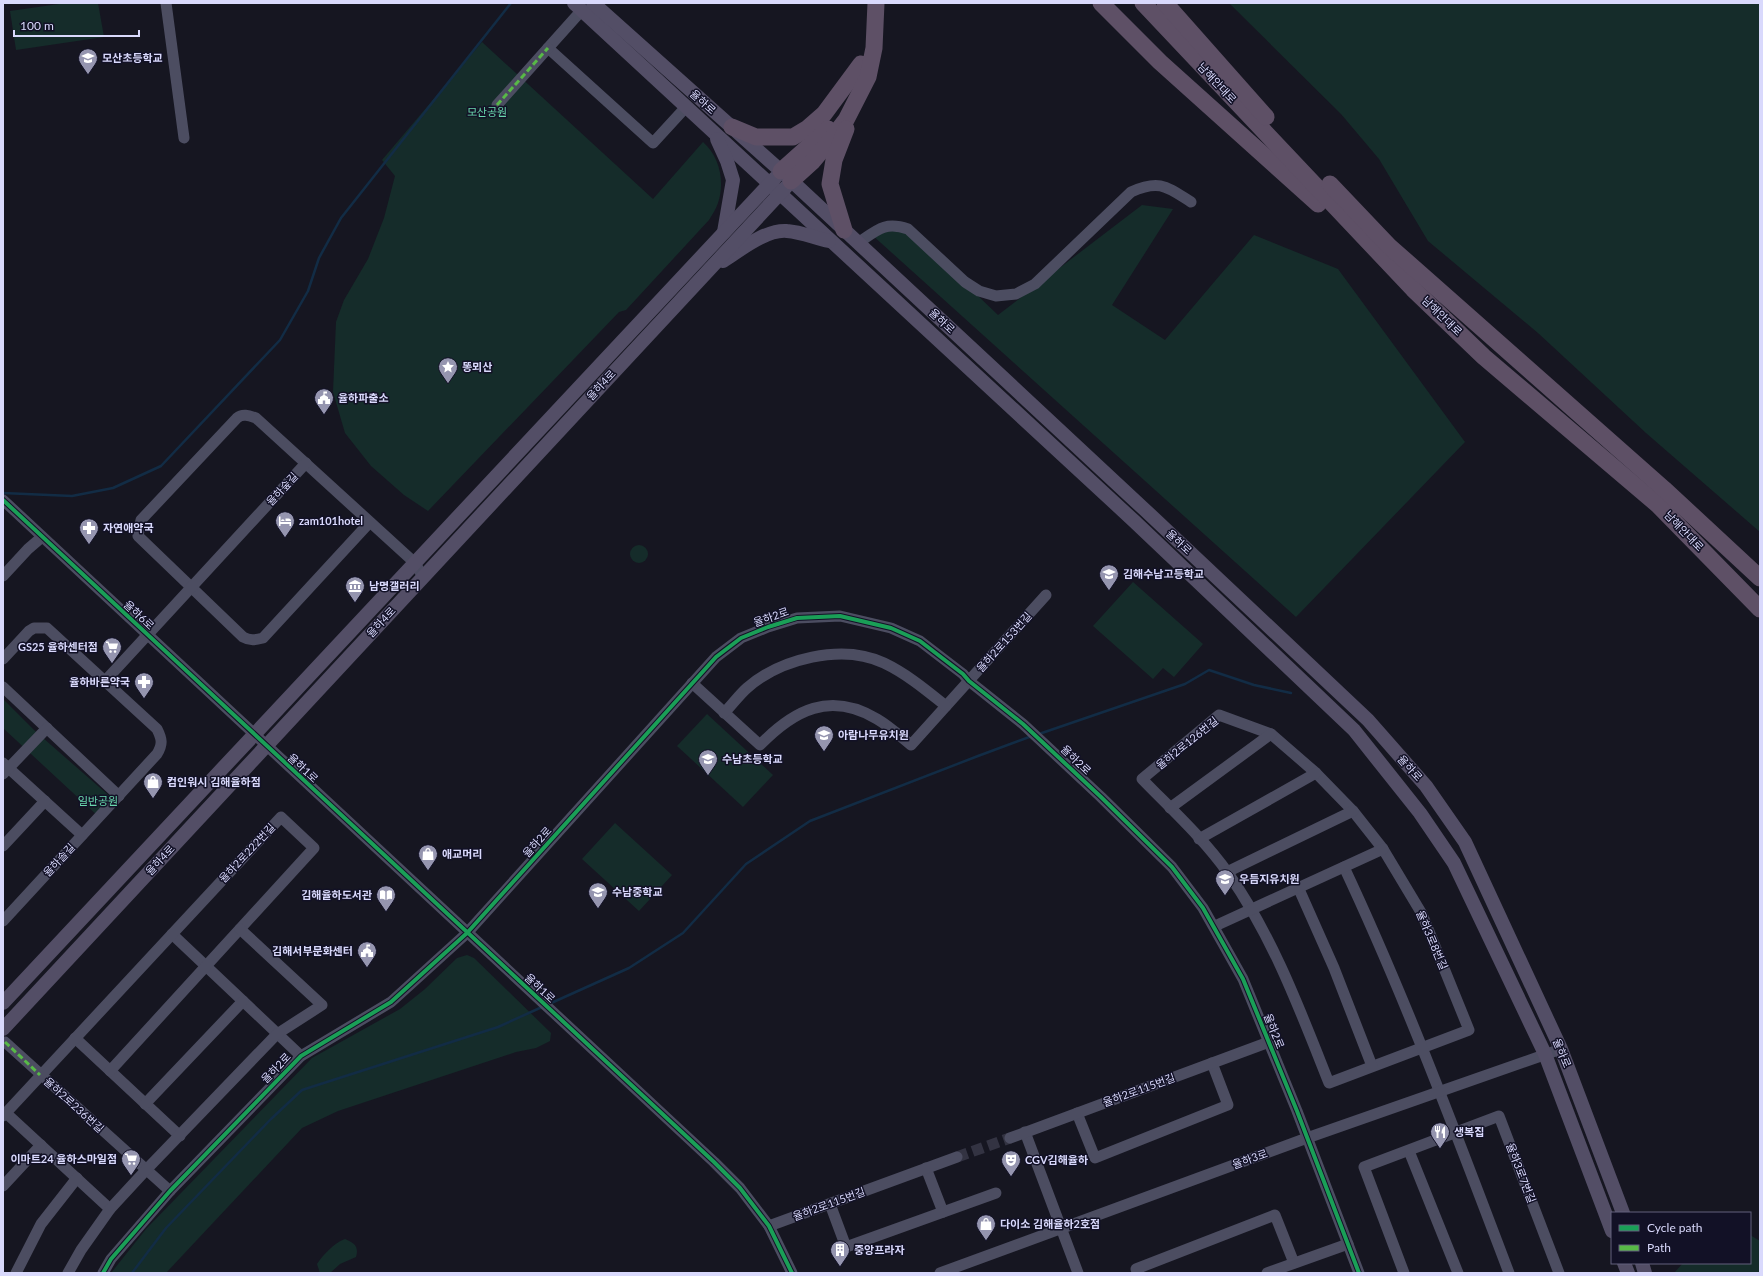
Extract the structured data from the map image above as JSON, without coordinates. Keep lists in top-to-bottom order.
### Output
{
  "streets": {
    "highway": ["남해안대로"],
    "main road": ["율하로", "율하4로"],
    "street": [
      "율하숲길",
      "율하6로",
      "율하2로",
      "율하2로153번길",
      "율하2로126번길",
      "율하1로",
      "율하2로222번길",
      "율하솔길",
      "율하3로8번길",
      "율하2로115번길",
      "율하2로236번길",
      "율하3로",
      "율하3로7번길"
    ]
  },
  "crossings": [
    ["율하로", "율하4로"],
    ["율하로", "율하3로"],
    ["율하4로", "율하숲길"],
    ["율하4로", "율하6로"],
    ["율하4로", "율하1로"],
    ["율하숲길", "율하6로"],
    ["율하6로", "율하1로"],
    ["율하2로", "율하2로153번길"],
    ["율하2로", "율하1로"],
    ["율하2로", "율하2로115번길"],
    ["율하2로", "율하2로236번길"],
    ["율하2로", "율하3로"],
    ["율하2로126번길", "율하3로8번길"],
    ["율하1로", "율하2로115번길"],
    ["율하2로222번길", "율하2로236번길"]
  ],
  "parks": ["모산공원", "일반공원"],
  "places": {
    "school or university": [
      "모산초등학교",
      "김해수남고등학교",
      "아람나무유치원",
      "수남초등학교",
      "우듬지유치원",
      "수남중학교"
    ],
    "place": ["똥뫼산"],
    "public building": ["율하파출소", "김해서부문화센터"],
    "hotel": ["zam101hotel"],
    "pharmacy": ["자연애약국", "율하바른약국"],
    "museum": ["남명갤러리"],
    "supermarket": ["GS25 율하센터점", "이마트24 율하스마일점"],
    "shop": ["컴인워시 김해율하점", "애교머리", "다이소 김해율하2호점"],
    "library": ["김해율하도서관"],
    "restaurant": ["생복집"],
    "theatre": ["CGV김해율하"],
    "building": ["중앙프라자"]
  },
  "legend": ["Cycle path", "Path"],
  "scale_bar": "100 m"
}
